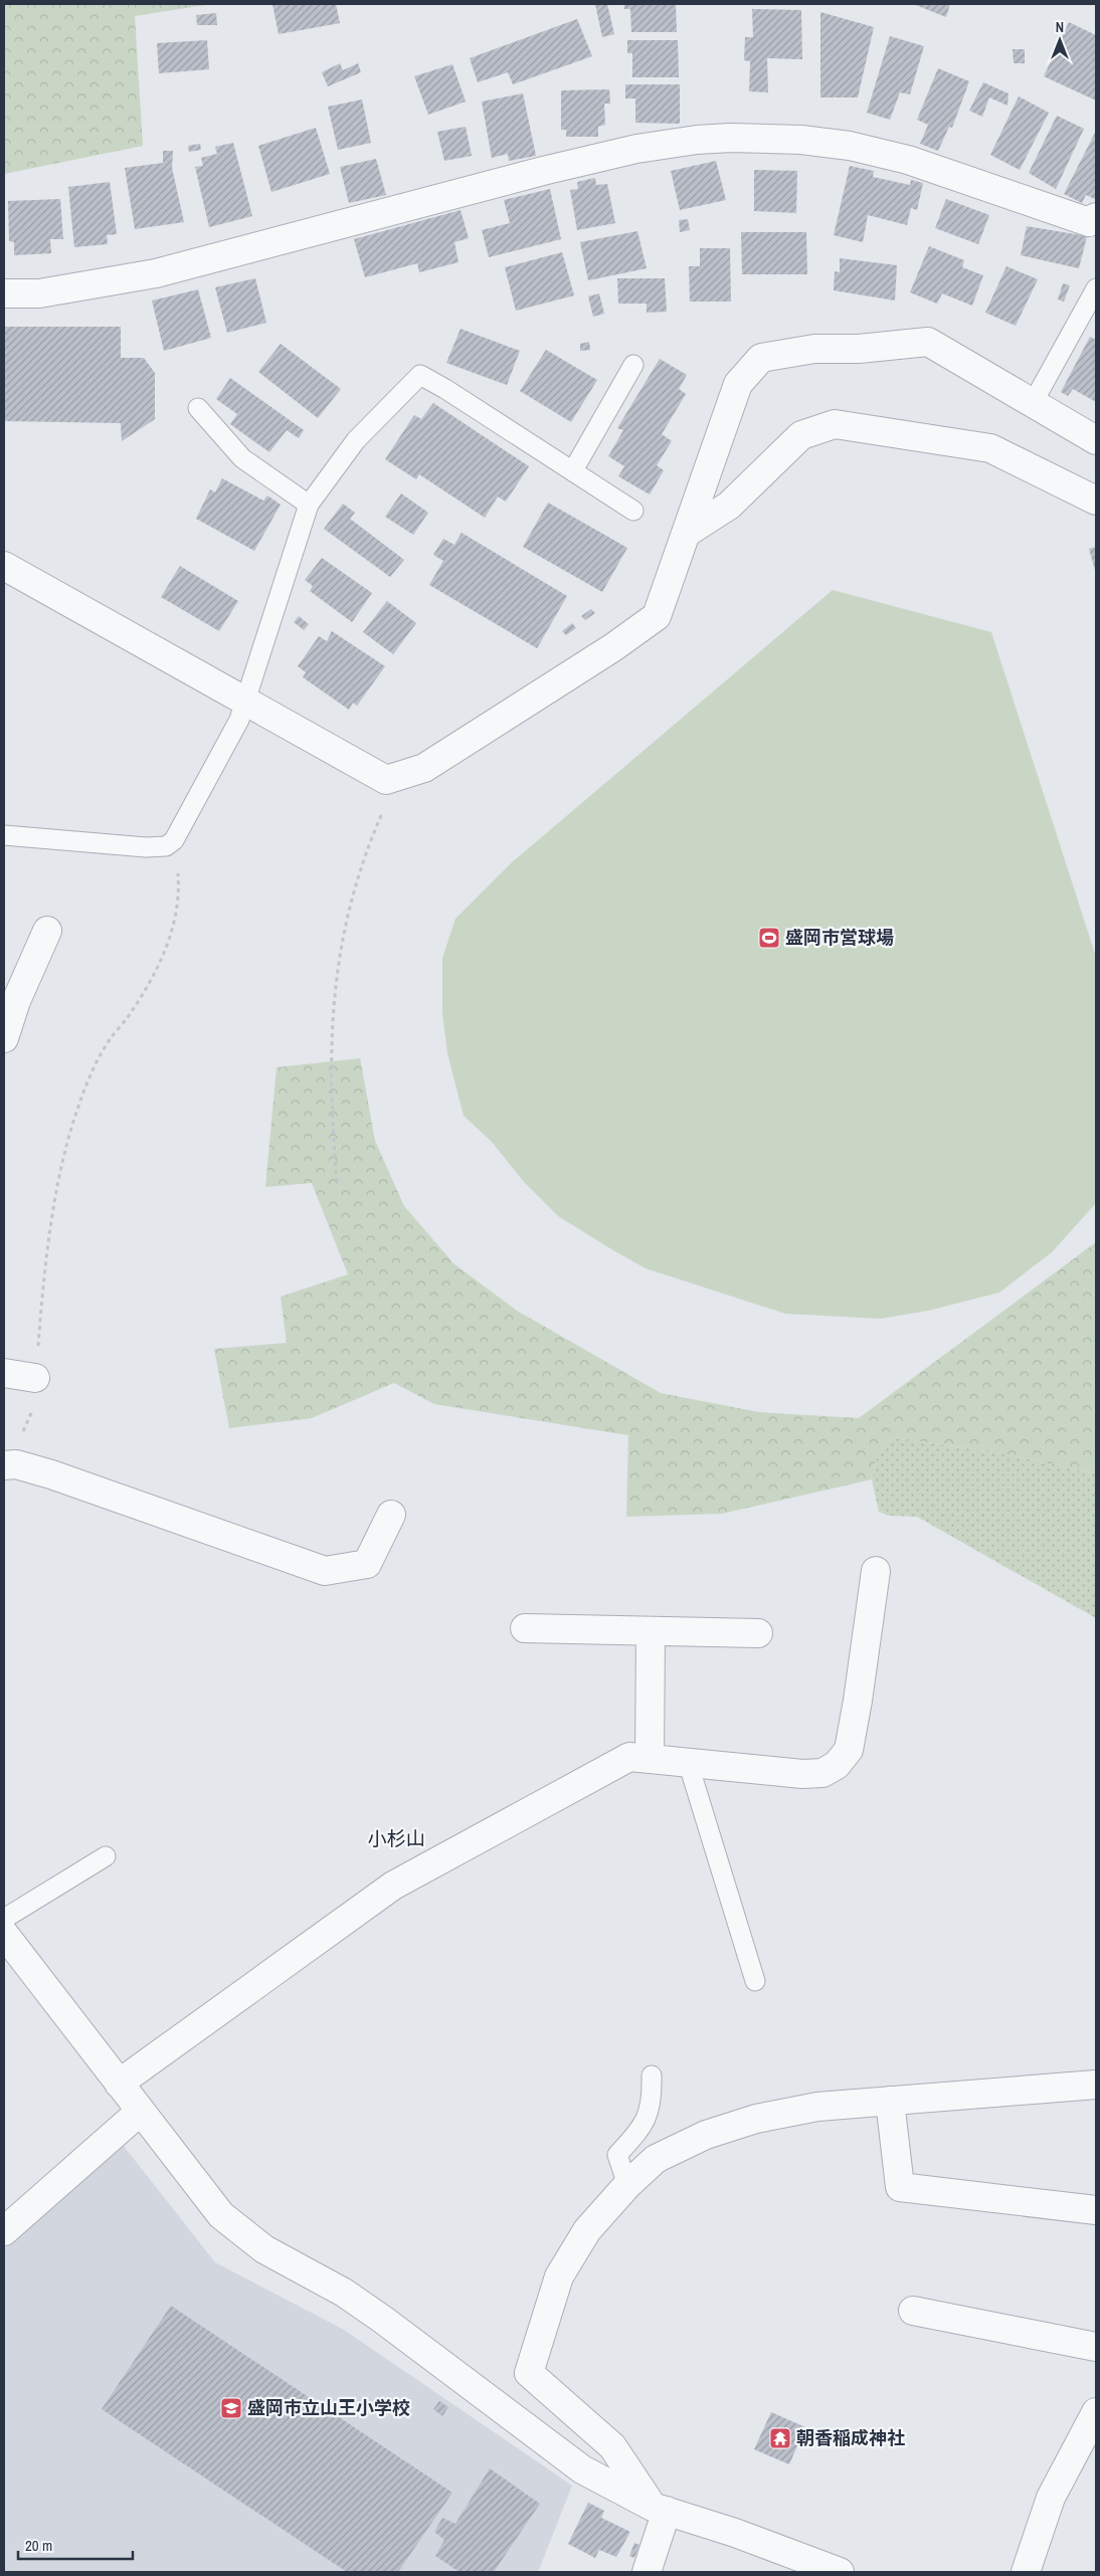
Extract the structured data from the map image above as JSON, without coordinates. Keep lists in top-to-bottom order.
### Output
{
  "districts": ["小杉山"],
  "places": {
    "sports": ["盛岡市営球場"],
    "school or university": ["盛岡市立山王小学校"],
    "temple": ["朝香稲成神社"]
  },
  "scale_bar": "20 m",
  "north": "top"
}
